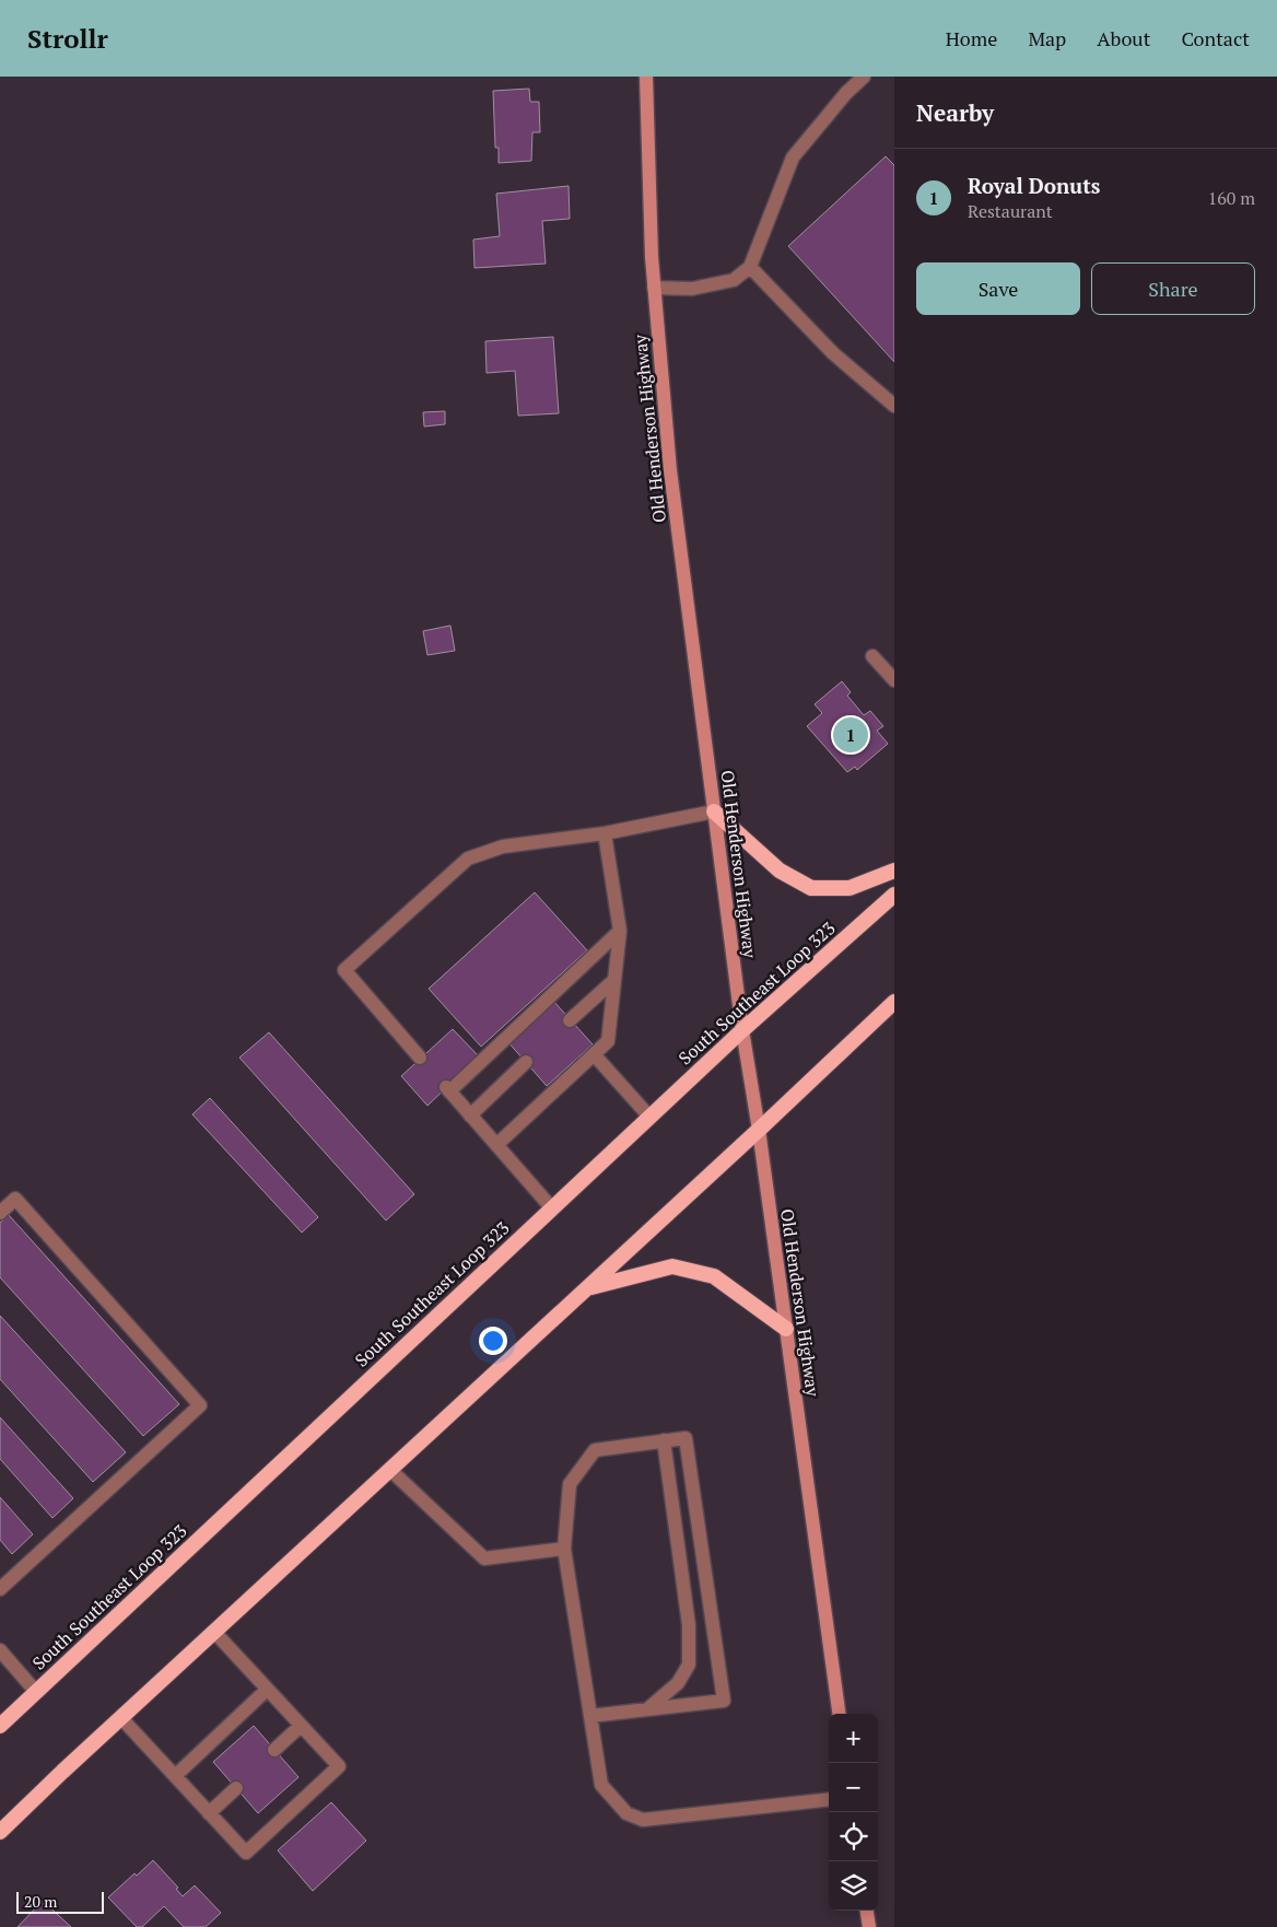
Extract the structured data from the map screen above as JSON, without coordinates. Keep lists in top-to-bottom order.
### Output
{
  "streets": {
    "highway": ["South Southeast Loop 323"],
    "main road": ["Old Henderson Highway"]
  },
  "crossings": [
    ["Old Henderson Highway", "South Southeast Loop 323"]
  ],
  "scale_bar": "20 m",
  "page": {
    "header": "Strollr",
    "nav": [
      "Home",
      "Map",
      "About",
      "Contact"
    ],
    "heading": "Nearby",
    "list": [
      {
        "mark": "1",
        "name": "Royal Donuts",
        "note": "Restaurant",
        "value": "160 m"
      }
    ],
    "buttons": ["Save", "Share"],
    "pins": "1",
    "map_buttons": ["+", "−"],
    "scale": "20 m"
  }
}
